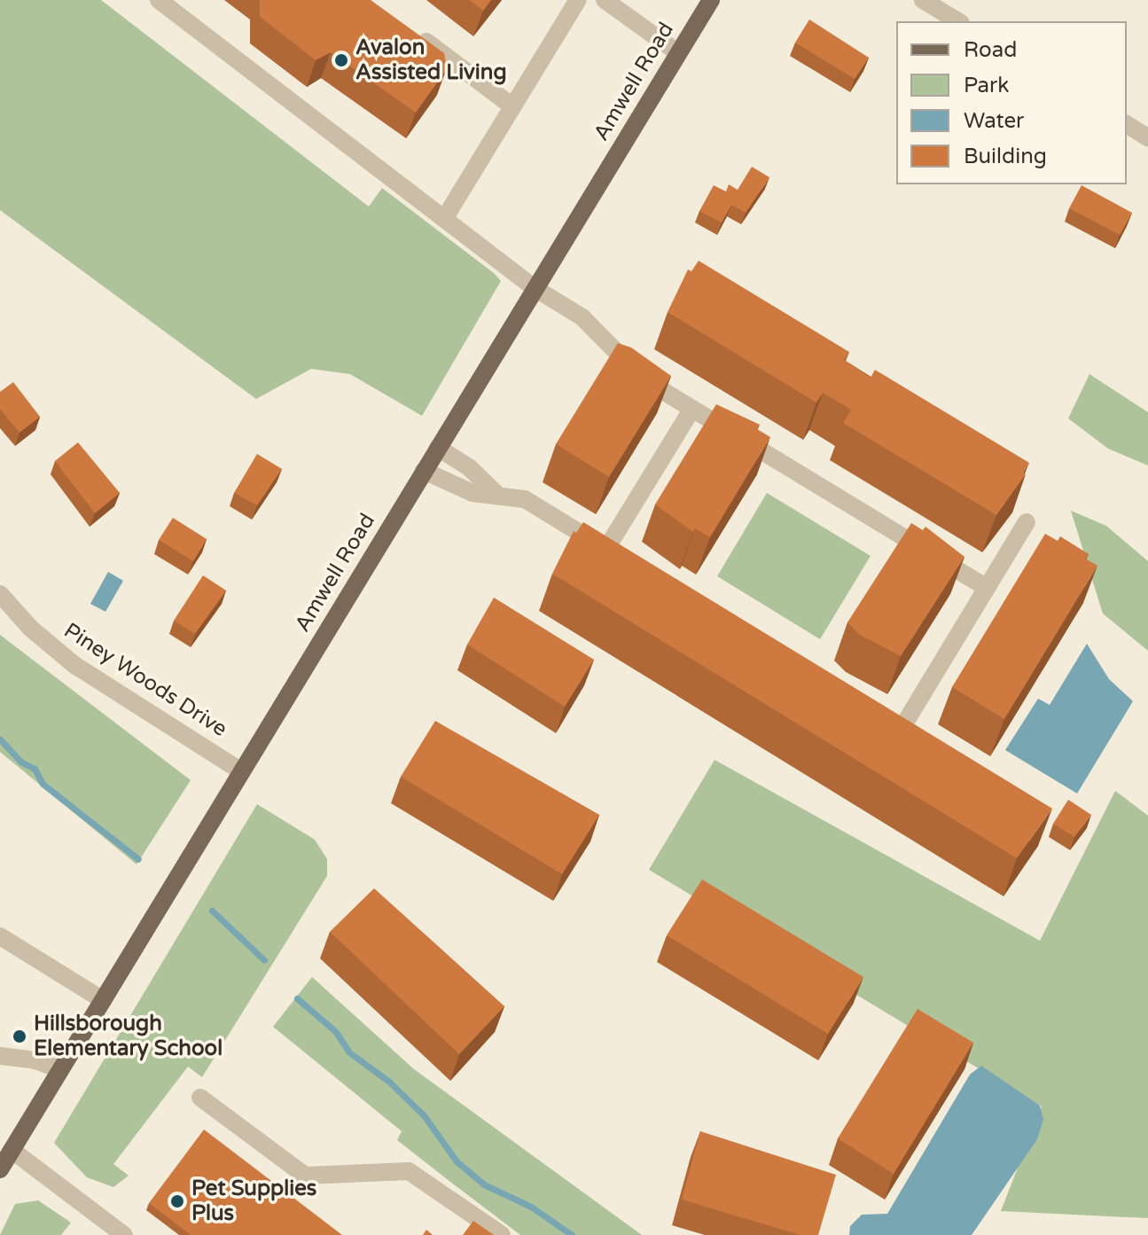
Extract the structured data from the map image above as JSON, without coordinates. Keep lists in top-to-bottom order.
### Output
{
  "streets": {
    "main road": ["Amwell Road"],
    "street": ["Piney Woods Drive"]
  },
  "crossings": [
    ["Amwell Road", "Piney Woods Drive"]
  ],
  "places": ["Avalon Assisted Living", "Hillsborough Elementary School", "Pet Supplies Plus"],
  "legend": [
    "Road",
    "Park",
    "Water",
    "Building"
  ]
}
